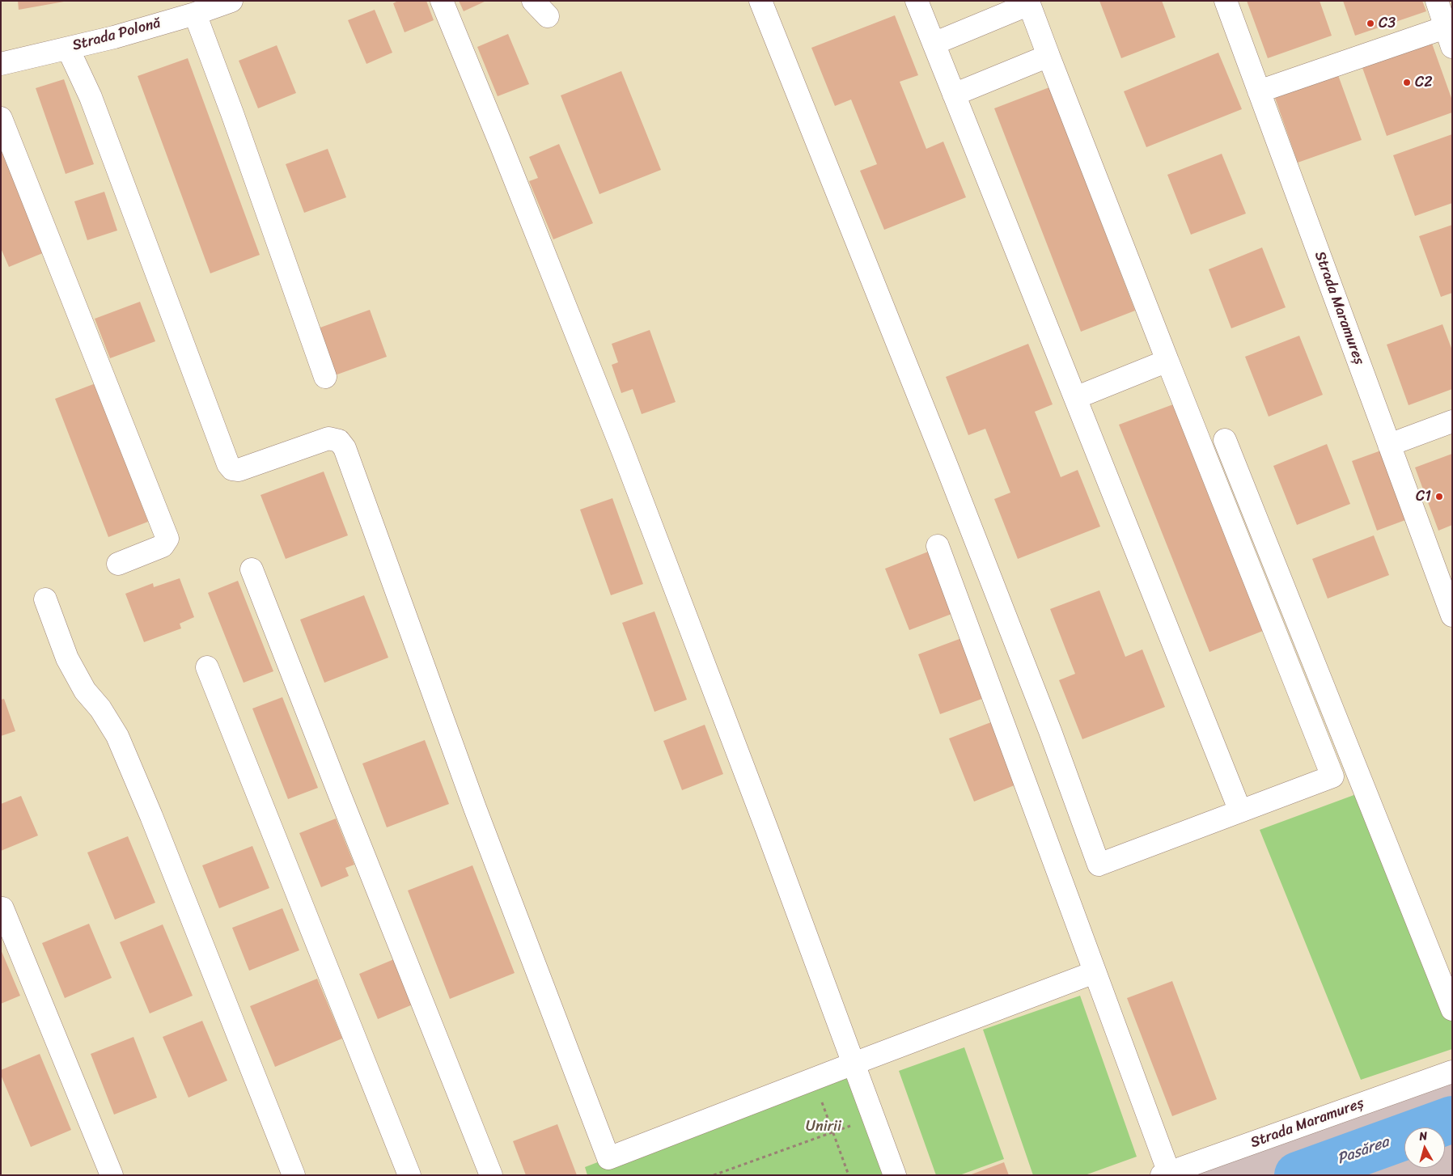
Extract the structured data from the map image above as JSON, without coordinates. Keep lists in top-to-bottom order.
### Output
{
  "streets": {
    "street": ["Strada Polonă", "Strada Maramureș"]
  },
  "water": ["Pasărea"],
  "parks": ["Unirii"],
  "places": ["C3", "C2", "C1"],
  "north": "top"
}
